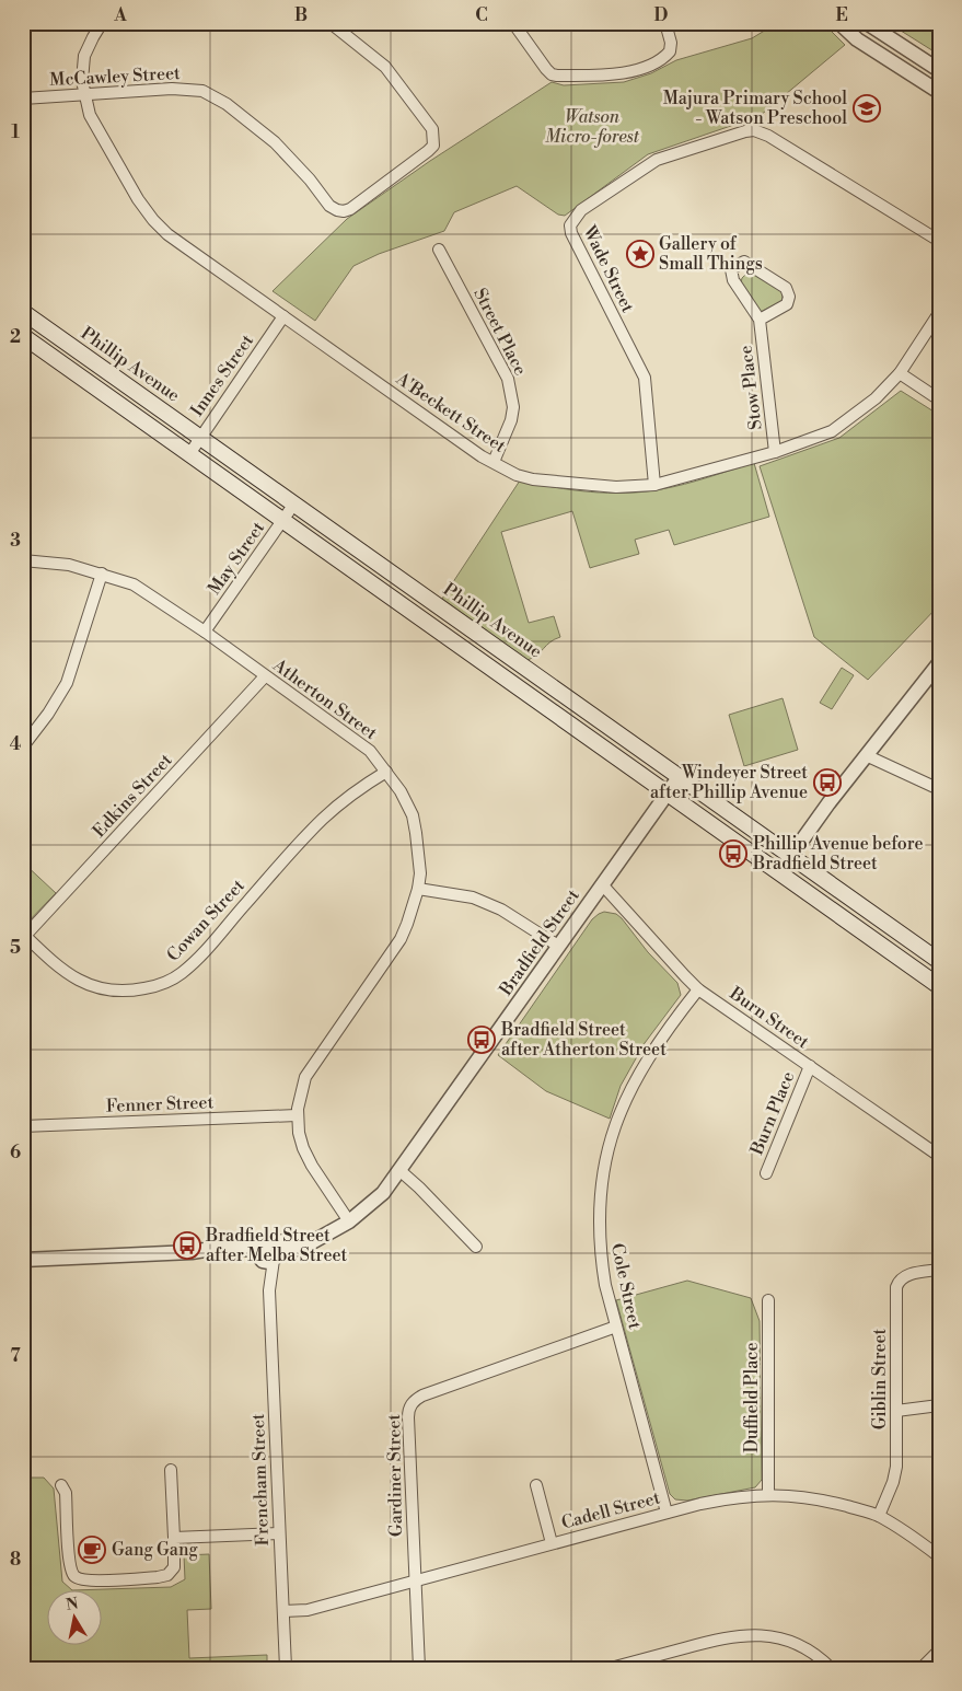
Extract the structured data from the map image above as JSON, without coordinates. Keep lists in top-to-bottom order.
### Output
{
  "streets": {
    "main road": ["Phillip Avenue"],
    "street": [
      "McCawley Street",
      "Wade Street",
      "Street Place",
      "Innes Street",
      "Stow Place",
      "A'Beckett Street",
      "May Street",
      "Atherton Street",
      "Edkins Street",
      "Cowan Street",
      "Bradfield Street",
      "Burn Street",
      "Fenner Street",
      "Burn Place",
      "Cole Street",
      "Giblin Street",
      "Duffield Place",
      "Gardiner Street",
      "Frencham Street",
      "Cadell Street"
    ]
  },
  "crossings": [
    ["McCawley Street", "A'Beckett Street"],
    ["Wade Street", "A'Beckett Street"],
    ["Street Place", "A'Beckett Street"],
    ["Phillip Avenue", "Innes Street"],
    ["Phillip Avenue", "May Street"],
    ["Phillip Avenue", "Bradfield Street"],
    ["Innes Street", "A'Beckett Street"],
    ["Stow Place", "A'Beckett Street"],
    ["May Street", "Atherton Street"],
    ["Atherton Street", "Edkins Street"],
    ["Atherton Street", "Cowan Street"],
    ["Atherton Street", "Bradfield Street"],
    ["Atherton Street", "Fenner Street"],
    ["Edkins Street", "Cowan Street"],
    ["Bradfield Street", "Burn Street"],
    ["Bradfield Street", "Frencham Street"],
    ["Burn Street", "Burn Place"],
    ["Burn Street", "Cole Street"],
    ["Cole Street", "Gardiner Street"],
    ["Cole Street", "Cadell Street"],
    ["Giblin Street", "Cadell Street"],
    ["Duffield Place", "Cadell Street"],
    ["Gardiner Street", "Cadell Street"],
    ["Frencham Street", "Cadell Street"]
  ],
  "parks": ["Watson Micro-forest"],
  "places": {
    "school or university": ["Majura Primary School - Watson Preschool"],
    "place": ["Gallery of Small Things"],
    "bus stop": [
      "Windeyer Street after Phillip Avenue",
      "Phillip Avenue before Bradfield Street",
      "Bradfield Street after Atherton Street",
      "Bradfield Street after Melba Street"
    ],
    "cafe": ["Gang Gang"]
  },
  "north": "top",
  "grid": {
    "columns": [
      "A",
      "B",
      "C",
      "D",
      "E"
    ],
    "rows": [
      "1",
      "2",
      "3",
      "4",
      "5",
      "6",
      "7",
      "8"
    ]
  }
}
